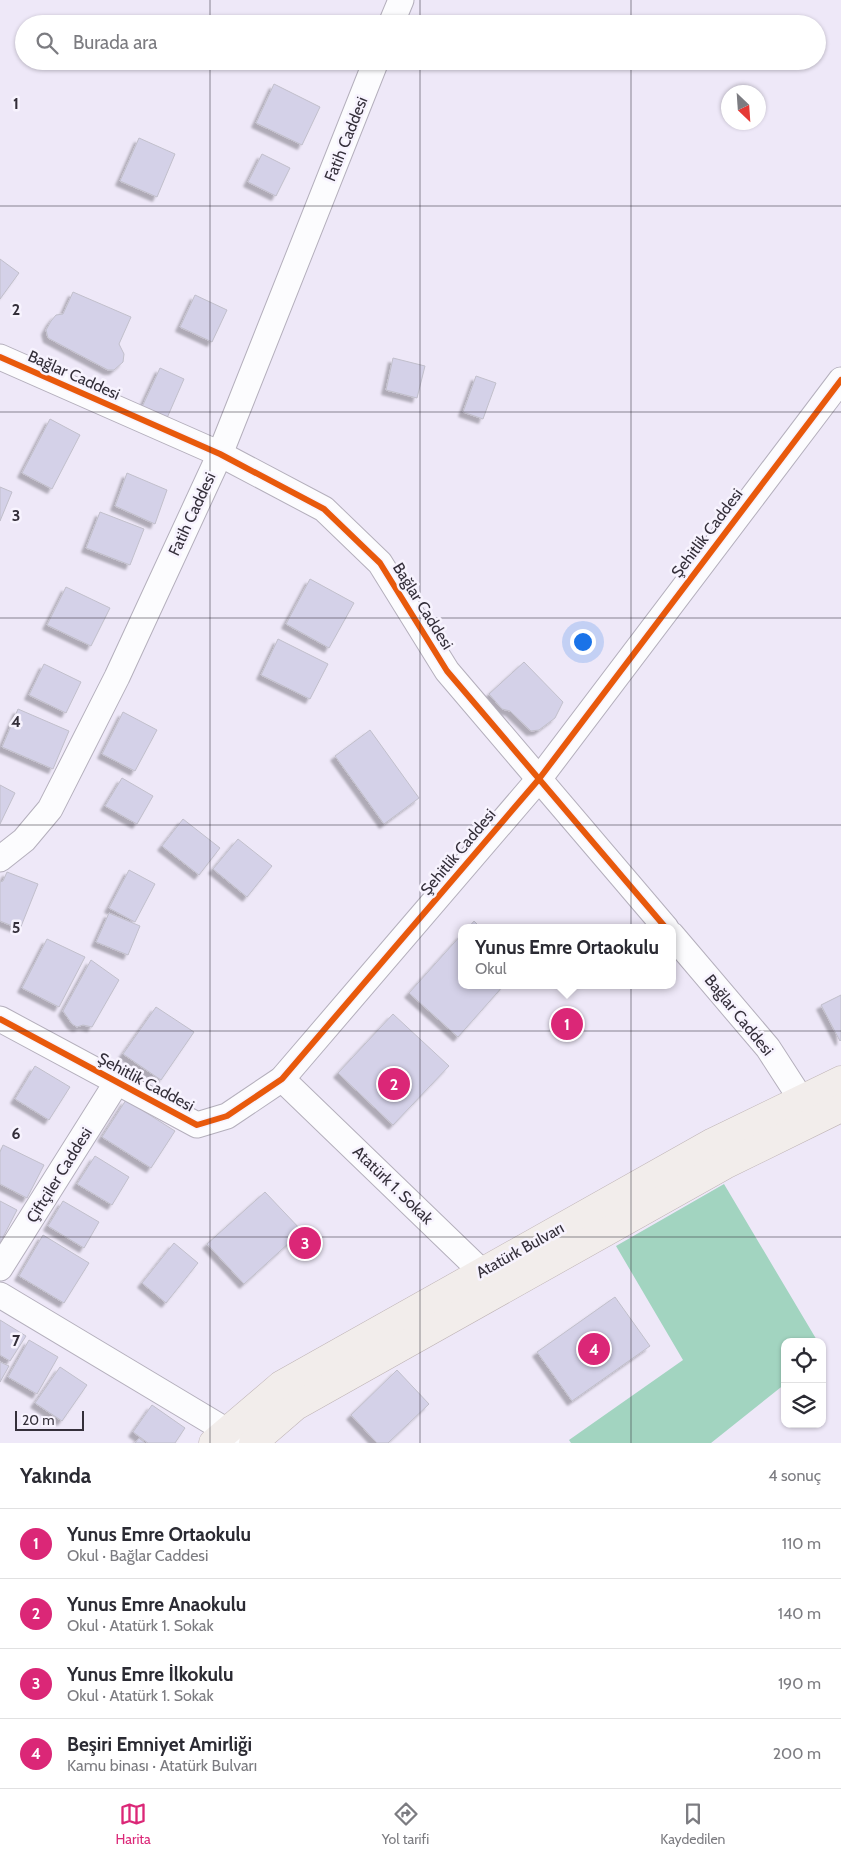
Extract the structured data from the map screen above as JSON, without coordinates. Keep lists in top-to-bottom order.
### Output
{
  "streets": {
    "main road": ["Atatürk Bulvarı"],
    "street": [
      "Fatih Caddesi",
      "Bağlar Caddesi",
      "Şehitlik Caddesi",
      "Çiftçiler Caddesi",
      "Atatürk 1. Sokak"
    ]
  },
  "crossings": [
    ["Fatih Caddesi", "Bağlar Caddesi"],
    ["Bağlar Caddesi", "Şehitlik Caddesi"],
    ["Bağlar Caddesi", "Atatürk Bulvarı"],
    ["Şehitlik Caddesi", "Çiftçiler Caddesi"],
    ["Şehitlik Caddesi", "Atatürk 1. Sokak"],
    ["Atatürk 1. Sokak", "Atatürk Bulvarı"]
  ],
  "scale_bar": "20 m",
  "north": "bottom right",
  "page": {
    "search": "Burada ara",
    "popup": ["Yunus Emre Ortaokulu", "Okul"],
    "pins": [
      "1",
      "2",
      "3",
      "4"
    ],
    "scale": "20 m",
    "heading": ["Yakında", "4 sonuç"],
    "list": [
      {
        "mark": "1",
        "name": "Yunus Emre Ortaokulu",
        "note": "Okul · Bağlar Caddesi",
        "value": "110 m"
      },
      {
        "mark": "2",
        "name": "Yunus Emre Anaokulu",
        "note": "Okul · Atatürk 1. Sokak",
        "value": "140 m"
      },
      {
        "mark": "3",
        "name": "Yunus Emre İlkokulu",
        "note": "Okul · Atatürk 1. Sokak",
        "value": "190 m"
      },
      {
        "mark": "4",
        "name": "Beşiri Emniyet Amirliği",
        "note": "Kamu binası · Atatürk Bulvarı",
        "value": "200 m"
      }
    ],
    "nav": ["Harita", "Yol tarifi", "Kaydedilen"]
  },
  "grid": {
    "rows": [
      "1",
      "2",
      "3",
      "4",
      "5",
      "6",
      "7"
    ]
  }
}
